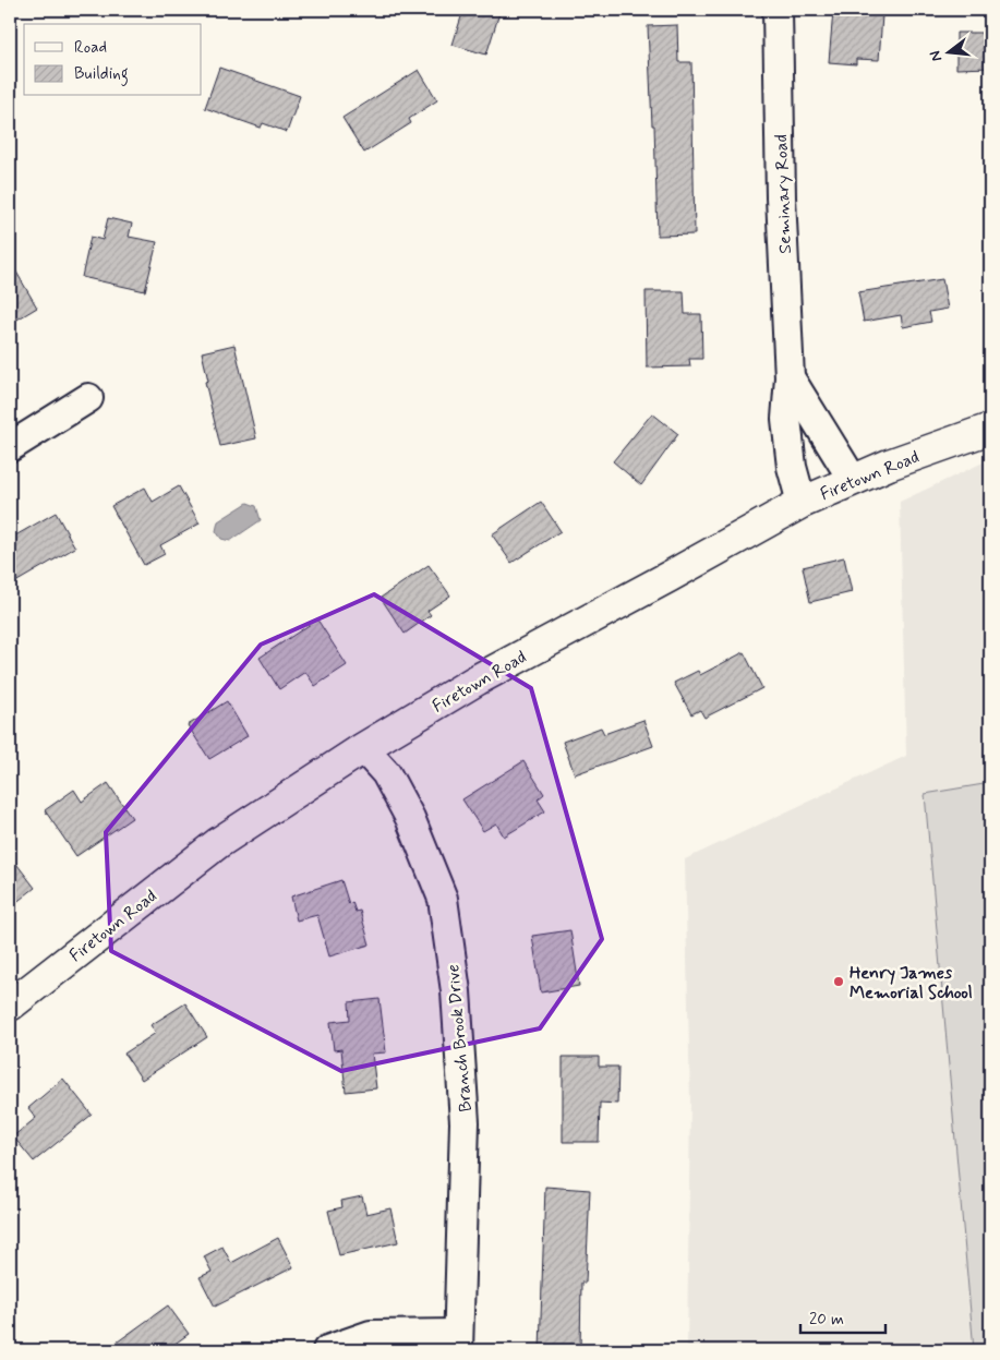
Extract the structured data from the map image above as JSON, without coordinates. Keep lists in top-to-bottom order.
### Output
{
  "streets": {
    "street": ["Seminary Road", "Firetown Road", "Branch Brook Drive"]
  },
  "crossings": [
    ["Seminary Road", "Firetown Road"],
    ["Firetown Road", "Branch Brook Drive"]
  ],
  "places": ["Henry James Memorial School"],
  "legend": ["Road", "Building"],
  "scale_bar": "20 m",
  "north": "left"
}
